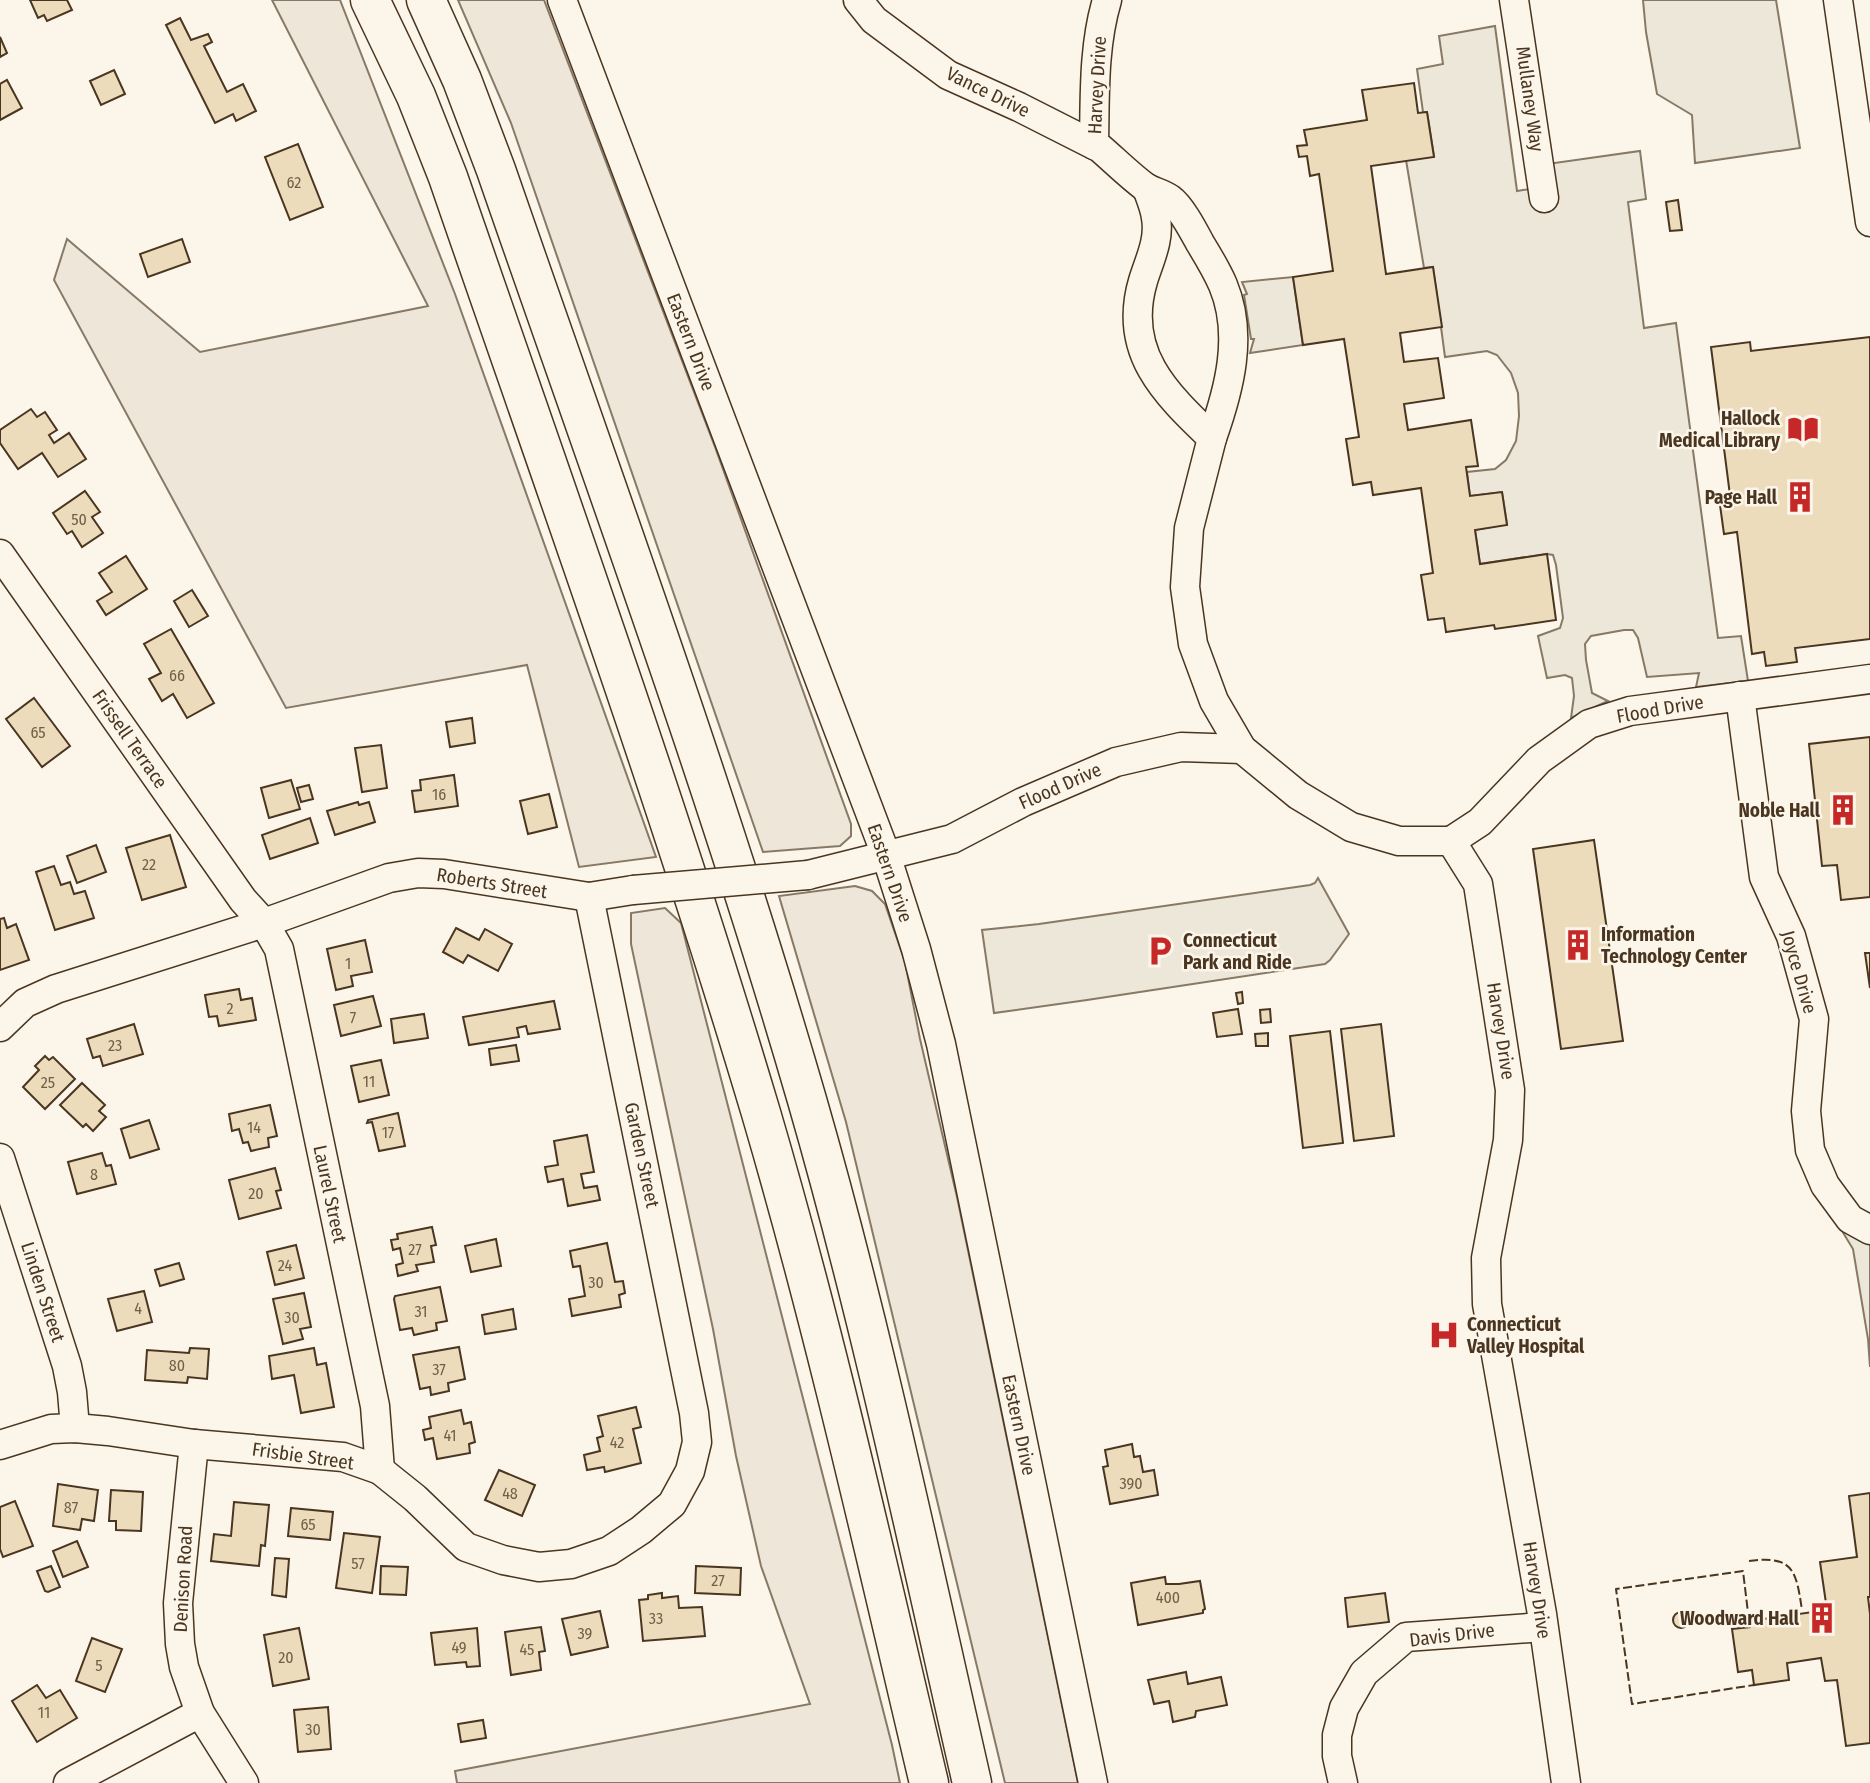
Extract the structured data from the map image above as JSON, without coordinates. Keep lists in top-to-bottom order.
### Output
{
  "streets": {
    "street": [
      "Harvey Drive",
      "Vance Drive",
      "Mullaney Way",
      "Eastern Drive",
      "Flood Drive",
      "Frissell Terrace",
      "Roberts Street",
      "Joyce Drive",
      "Garden Street",
      "Laurel Street",
      "Linden Street",
      "Frisbie Street",
      "Denison Road",
      "Davis Drive"
    ]
  },
  "crossings": [
    ["Harvey Drive", "Vance Drive"],
    ["Harvey Drive", "Flood Drive"],
    ["Harvey Drive", "Davis Drive"],
    ["Eastern Drive", "Flood Drive"],
    ["Eastern Drive", "Roberts Street"],
    ["Flood Drive", "Roberts Street"],
    ["Flood Drive", "Joyce Drive"],
    ["Frissell Terrace", "Roberts Street"],
    ["Frissell Terrace", "Laurel Street"],
    ["Roberts Street", "Garden Street"],
    ["Roberts Street", "Laurel Street"],
    ["Garden Street", "Frisbie Street"],
    ["Laurel Street", "Frisbie Street"],
    ["Linden Street", "Frisbie Street"],
    ["Frisbie Street", "Denison Road"]
  ],
  "places": {
    "library": ["Hallock Medical Library"],
    "building": [
      "Page Hall",
      "Noble Hall",
      "Information Technology Center",
      "Woodward Hall"
    ],
    "parking": ["Connecticut Park and Ride"],
    "hospital": ["Connecticut Valley Hospital"]
  },
  "house_numbers": [
    "62",
    "50",
    "66",
    "65",
    "16",
    "22",
    "1",
    "2",
    "7",
    "23",
    "11",
    "25",
    "14",
    "17",
    "8",
    "20",
    "27",
    "24",
    "30",
    "4",
    "31",
    "30",
    "80",
    "37",
    "41",
    "42",
    "390",
    "48",
    "87",
    "65",
    "57",
    "27",
    "400",
    "33",
    "39",
    "49",
    "45",
    "20",
    "5",
    "11",
    "30"
  ]
}
